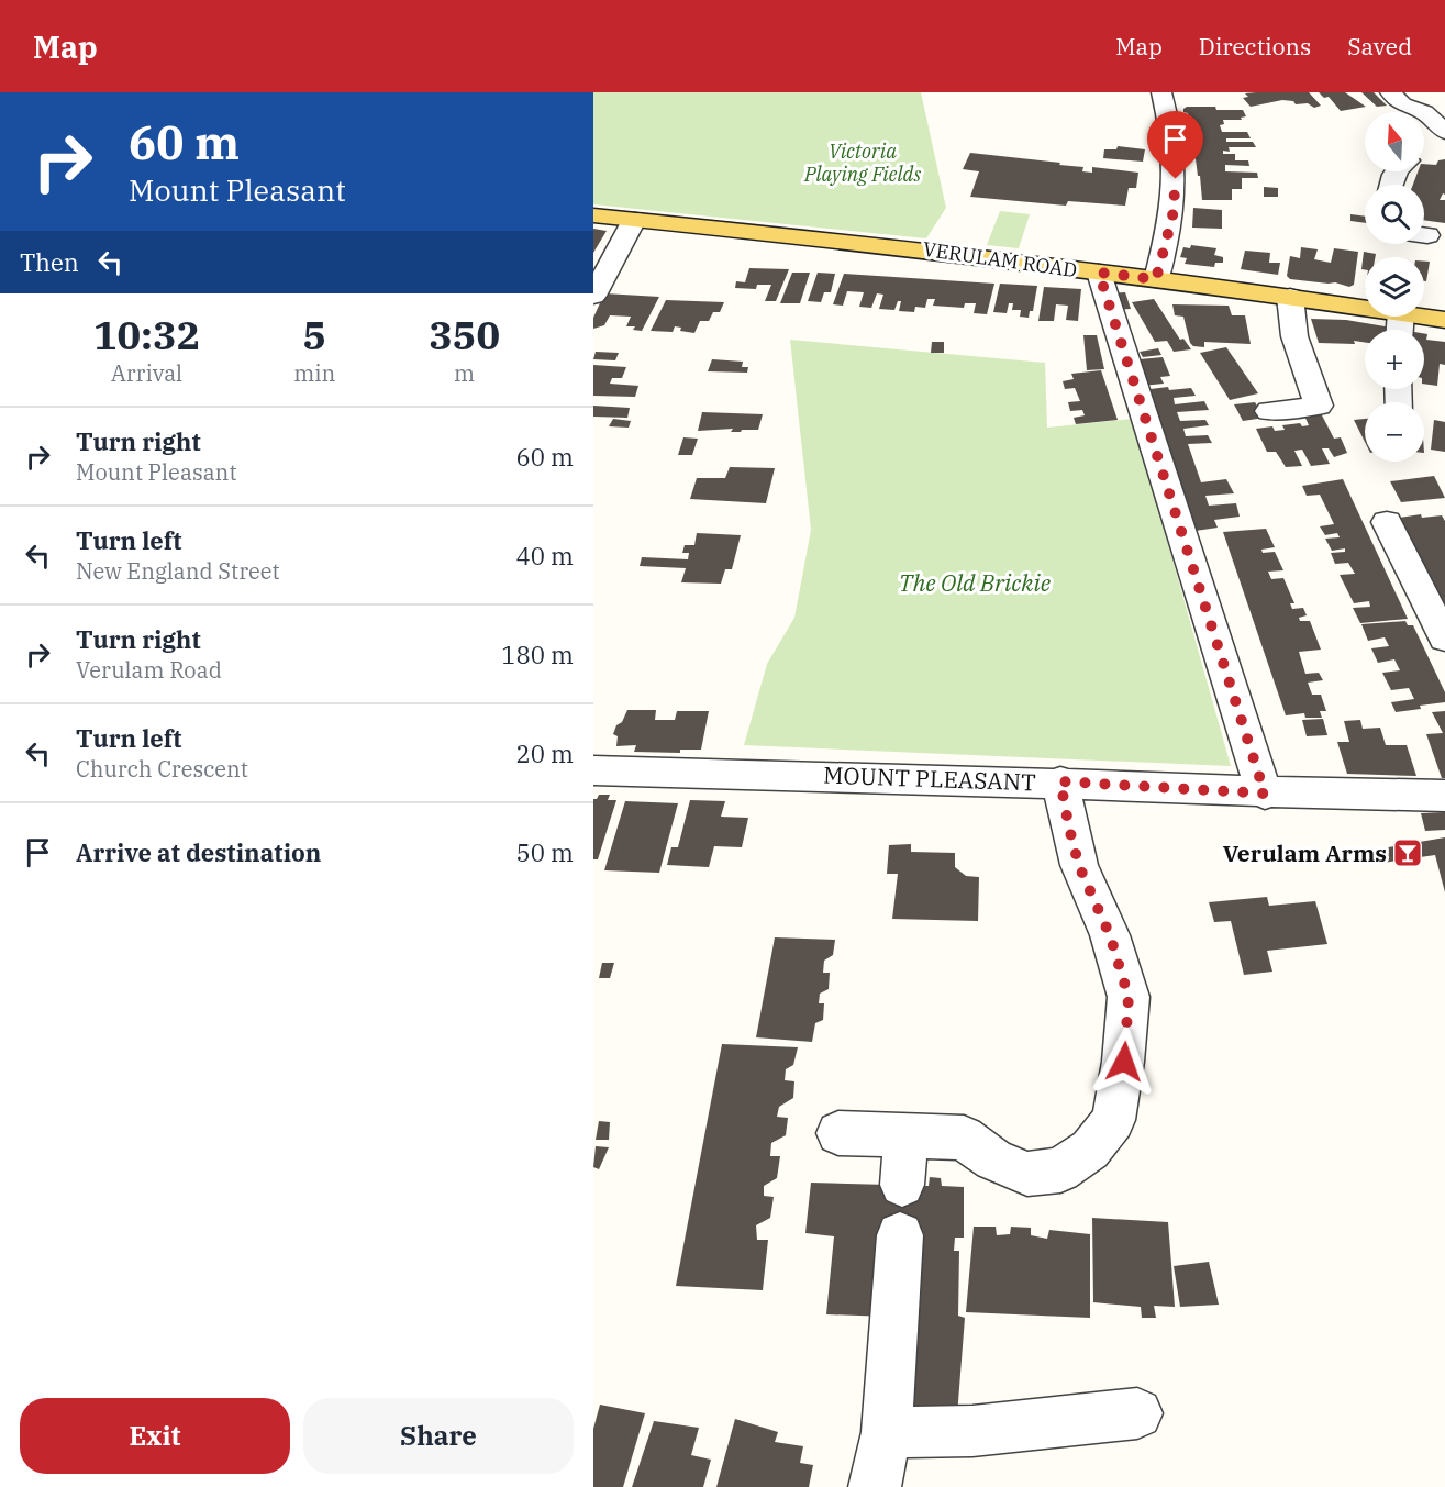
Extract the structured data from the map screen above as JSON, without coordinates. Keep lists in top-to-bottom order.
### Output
{
  "streets": {
    "main road": ["VERULAM ROAD"],
    "street": ["MOUNT PLEASANT"]
  },
  "parks": ["Victoria Playing Fields", "The Old Brickie"],
  "places": {
    "bar": ["Verulam Arms"]
  },
  "north": "top",
  "page": {
    "header": "Map",
    "nav": ["Map", "Directions", "Saved"],
    "turn": ["60 m", "Mount Pleasant"],
    "map_buttons": ["+", "−"],
    "then": "Then",
    "eta": [
      "10:32",
      "Arrival",
      "5",
      "min",
      "350",
      "m"
    ],
    "list": [
      {
        "name": "Turn right",
        "note": "Mount Pleasant",
        "value": "60 m"
      },
      {
        "name": "Turn left",
        "note": "New England Street",
        "value": "40 m"
      },
      {
        "name": "Turn right",
        "note": "Verulam Road",
        "value": "180 m"
      },
      {
        "name": "Turn left",
        "note": "Church Crescent",
        "value": "20 m"
      },
      {
        "name": "Arrive at destination",
        "value": "50 m"
      }
    ],
    "buttons": ["Exit", "Share"]
  }
}
